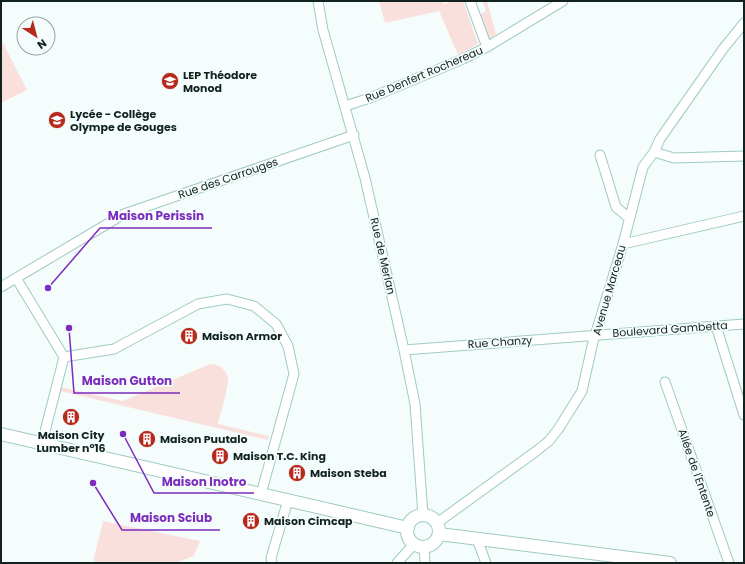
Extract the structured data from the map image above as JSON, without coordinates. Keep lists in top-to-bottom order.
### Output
{
  "streets": {
    "street": [
      "Rue Denfert Rochereau",
      "Rue des Carrouges",
      "Rue de Merlan",
      "Avenue Marceau",
      "Boulevard Gambetta",
      "Rue Chanzy",
      "Allée de l'Entente"
    ]
  },
  "crossings": [
    ["Rue Denfert Rochereau", "Rue de Merlan"],
    ["Rue des Carrouges", "Rue de Merlan"],
    ["Rue de Merlan", "Avenue Marceau"],
    ["Rue de Merlan", "Rue Chanzy"],
    ["Avenue Marceau", "Boulevard Gambetta"],
    ["Avenue Marceau", "Rue Chanzy"],
    ["Boulevard Gambetta", "Rue Chanzy"]
  ],
  "places": {
    "school or university": ["LEP Théodore Monod", "Lycée - Collège Olympe de Gouges"],
    "other": [
      "Maison Perissin",
      "Maison Gutton",
      "Maison Inotro",
      "Maison Sciub"
    ],
    "building": [
      "Maison Armor",
      "Maison City Lumber n°16",
      "Maison Puutalo",
      "Maison T.C. King",
      "Maison Steba",
      "Maison Cimcap"
    ]
  },
  "north": "bottom right"
}
